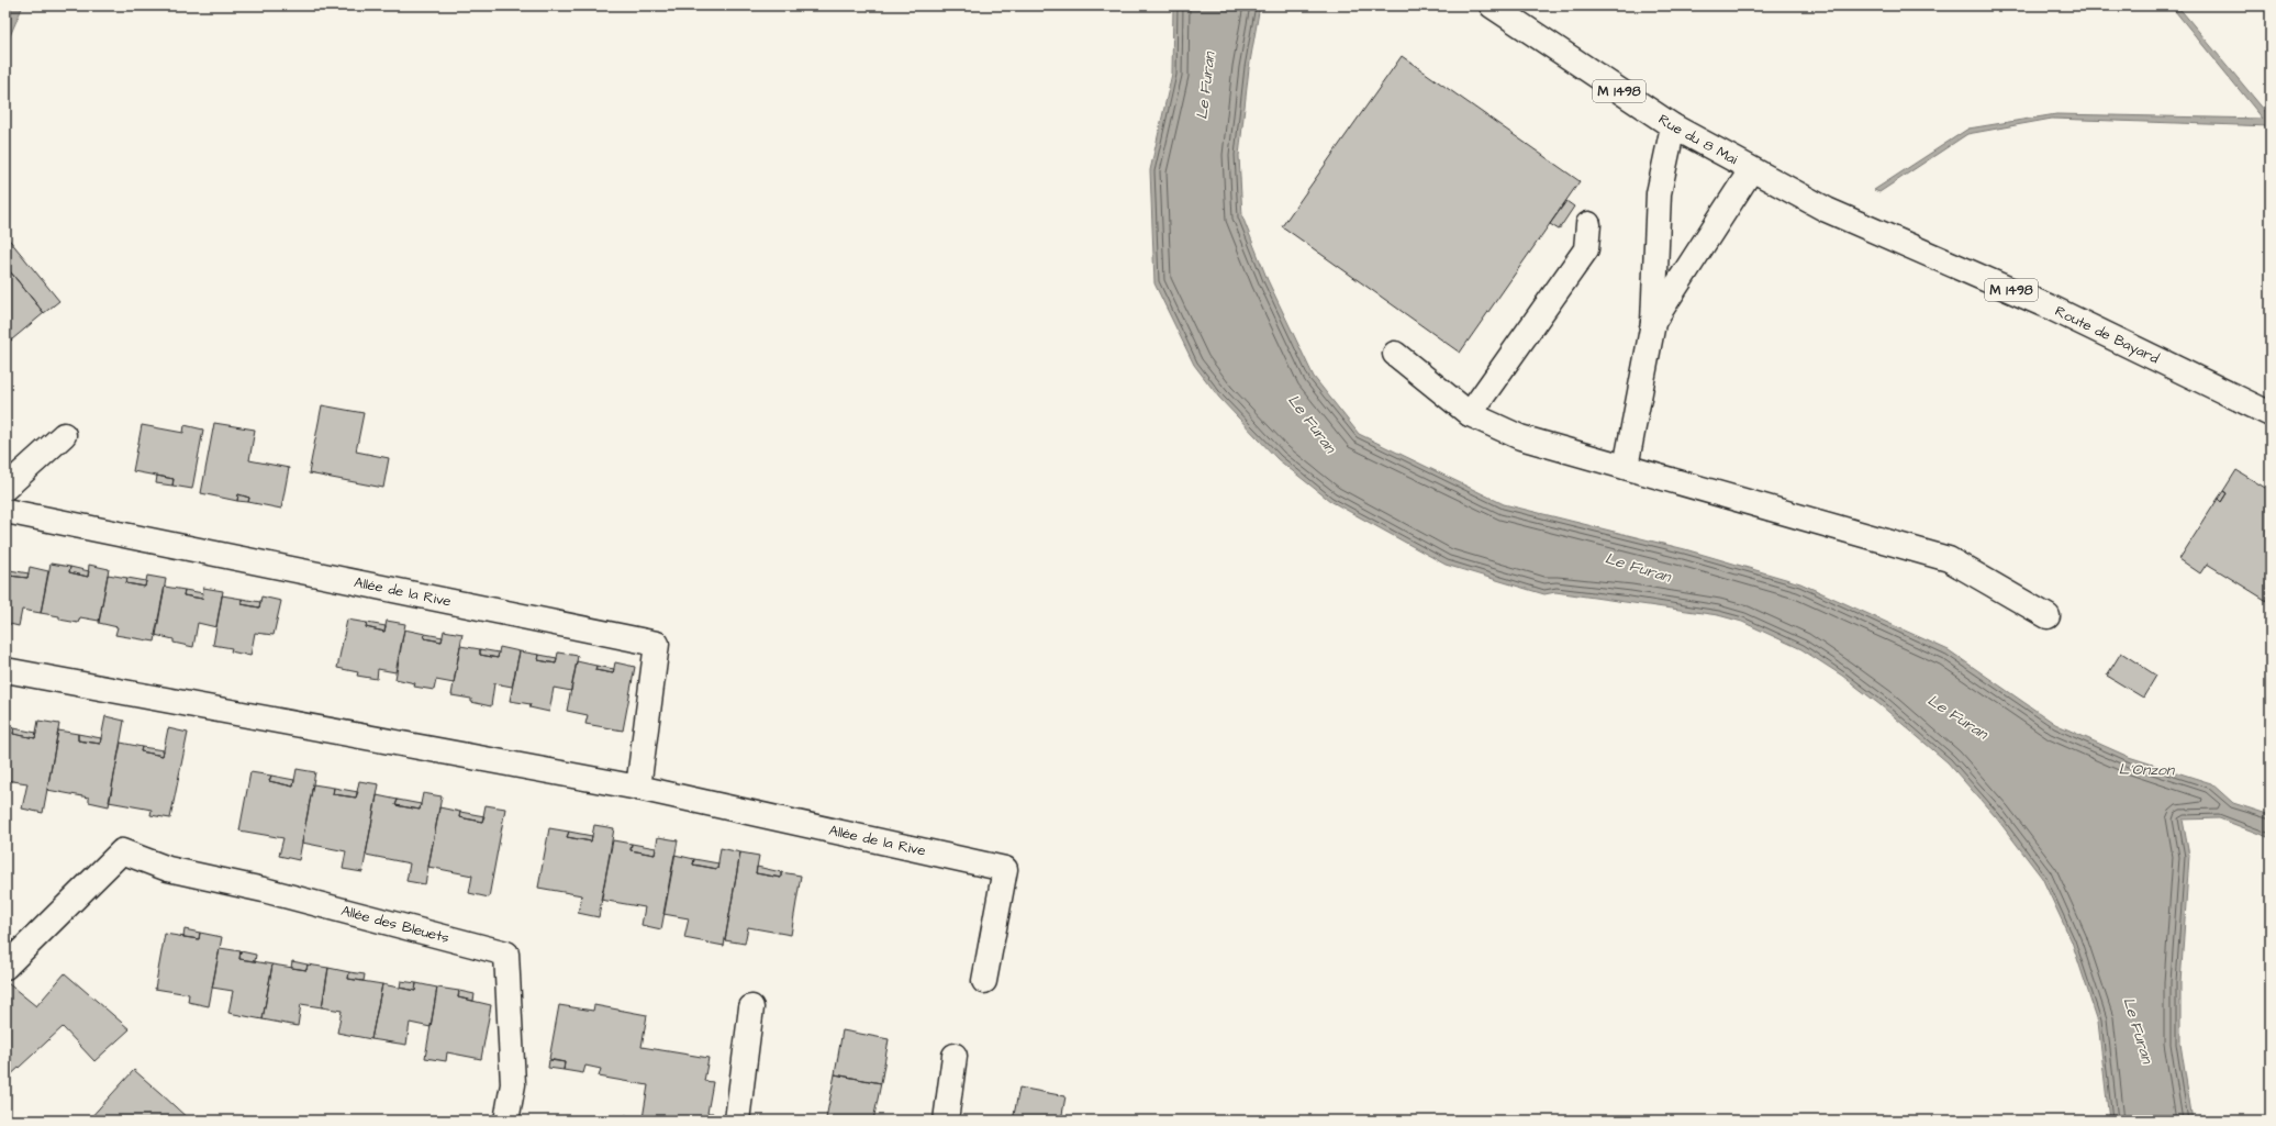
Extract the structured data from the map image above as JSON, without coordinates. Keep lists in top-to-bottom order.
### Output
{
  "streets": {
    "street": [
      "M 1498",
      "Rue du 8 Mai",
      "Route de Bayard",
      "Allée de la Rive",
      "Allée des Bleuets"
    ]
  },
  "crossings": [
    ["Rue du 8 Mai", "Route de Bayard"]
  ],
  "water": ["Le Furan", "L'Onzon"]
}
